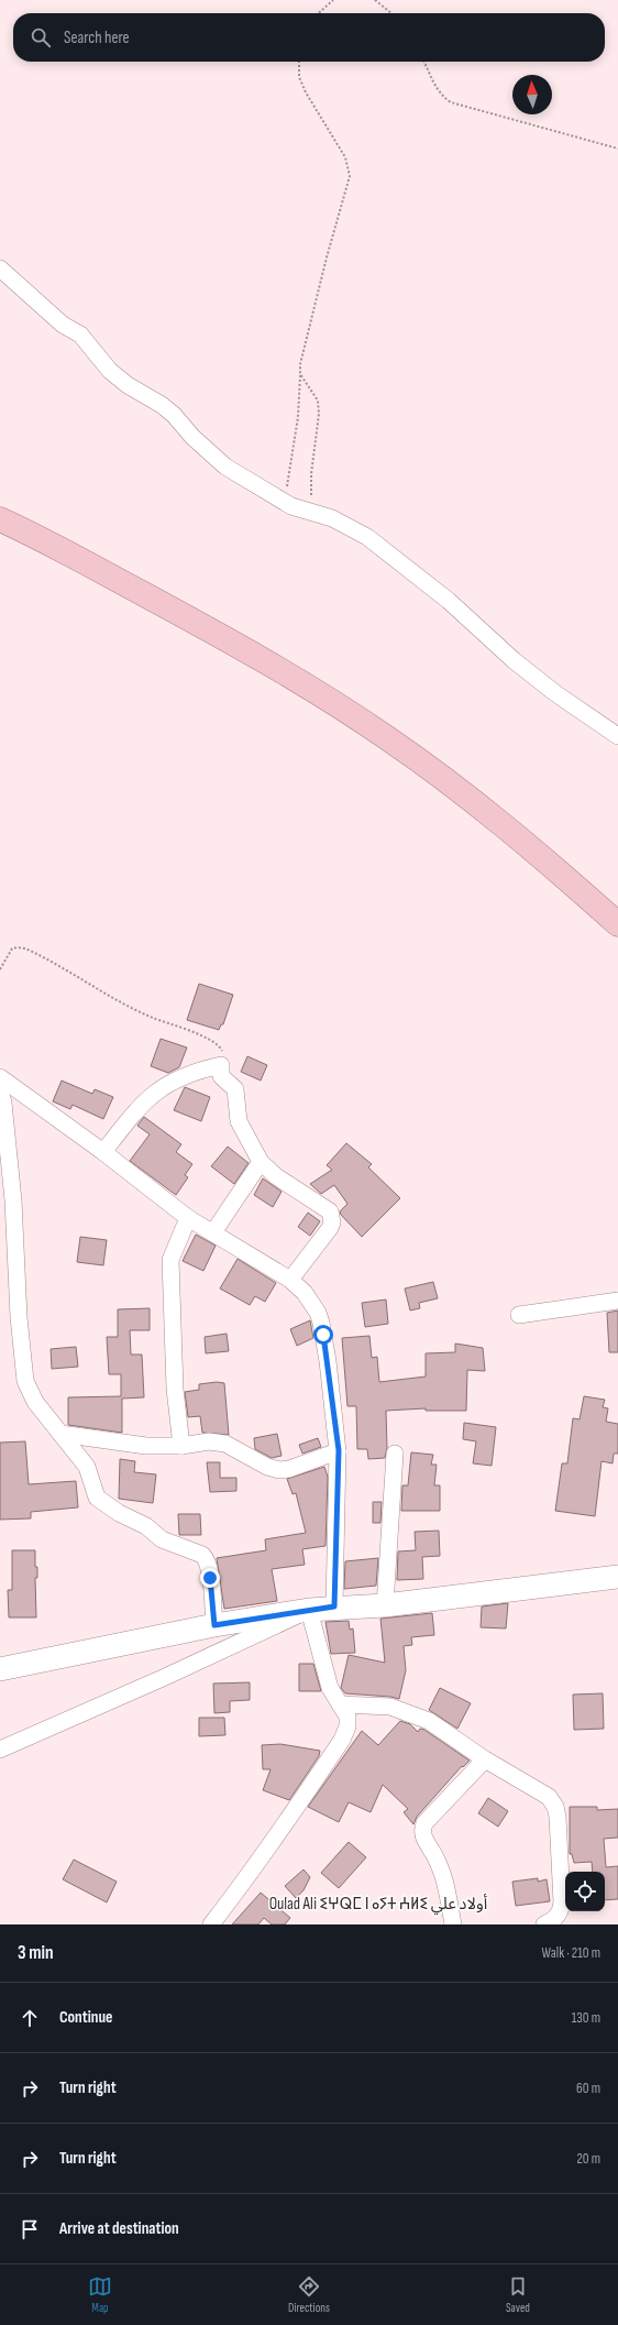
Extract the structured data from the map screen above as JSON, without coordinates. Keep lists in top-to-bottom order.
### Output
{
  "districts": ["Oulad Ali ⵉⵖⵕⵎ ⵏ ⴰⵢⵜ ⵄⵍⵉ أولاد علي"],
  "north": "top",
  "page": {
    "search": "Search here",
    "heading": ["3 min", "Walk · 210 m"],
    "list": [
      ["Continue", "130 m"],
      ["Turn right", "60 m"],
      ["Turn right", "20 m"],
      "Arrive at destination"
    ],
    "nav": ["Map", "Directions", "Saved"]
  }
}
